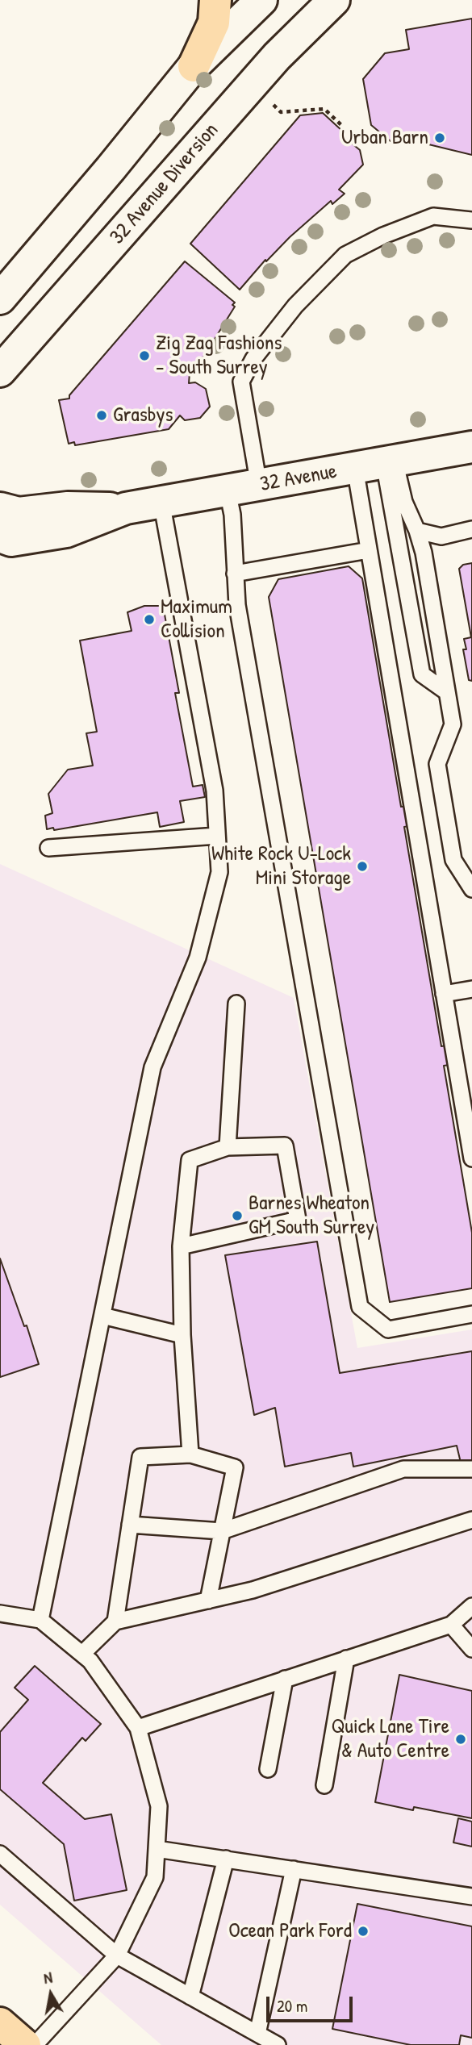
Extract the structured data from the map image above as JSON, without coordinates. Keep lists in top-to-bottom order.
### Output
{
  "streets": {
    "main road": ["32 Avenue Diversion", "32 Avenue"]
  },
  "places": [
    "Urban Barn",
    "Zig Zag Fashions - South Surrey",
    "Grasbys",
    "Maximum Collision",
    "White Rock U-Lock Mini Storage",
    "Barnes Wheaton GM South Surrey",
    "Quick Lane Tire & Auto Centre",
    "Ocean Park Ford"
  ],
  "scale_bar": "20 m",
  "north": "top"
}
